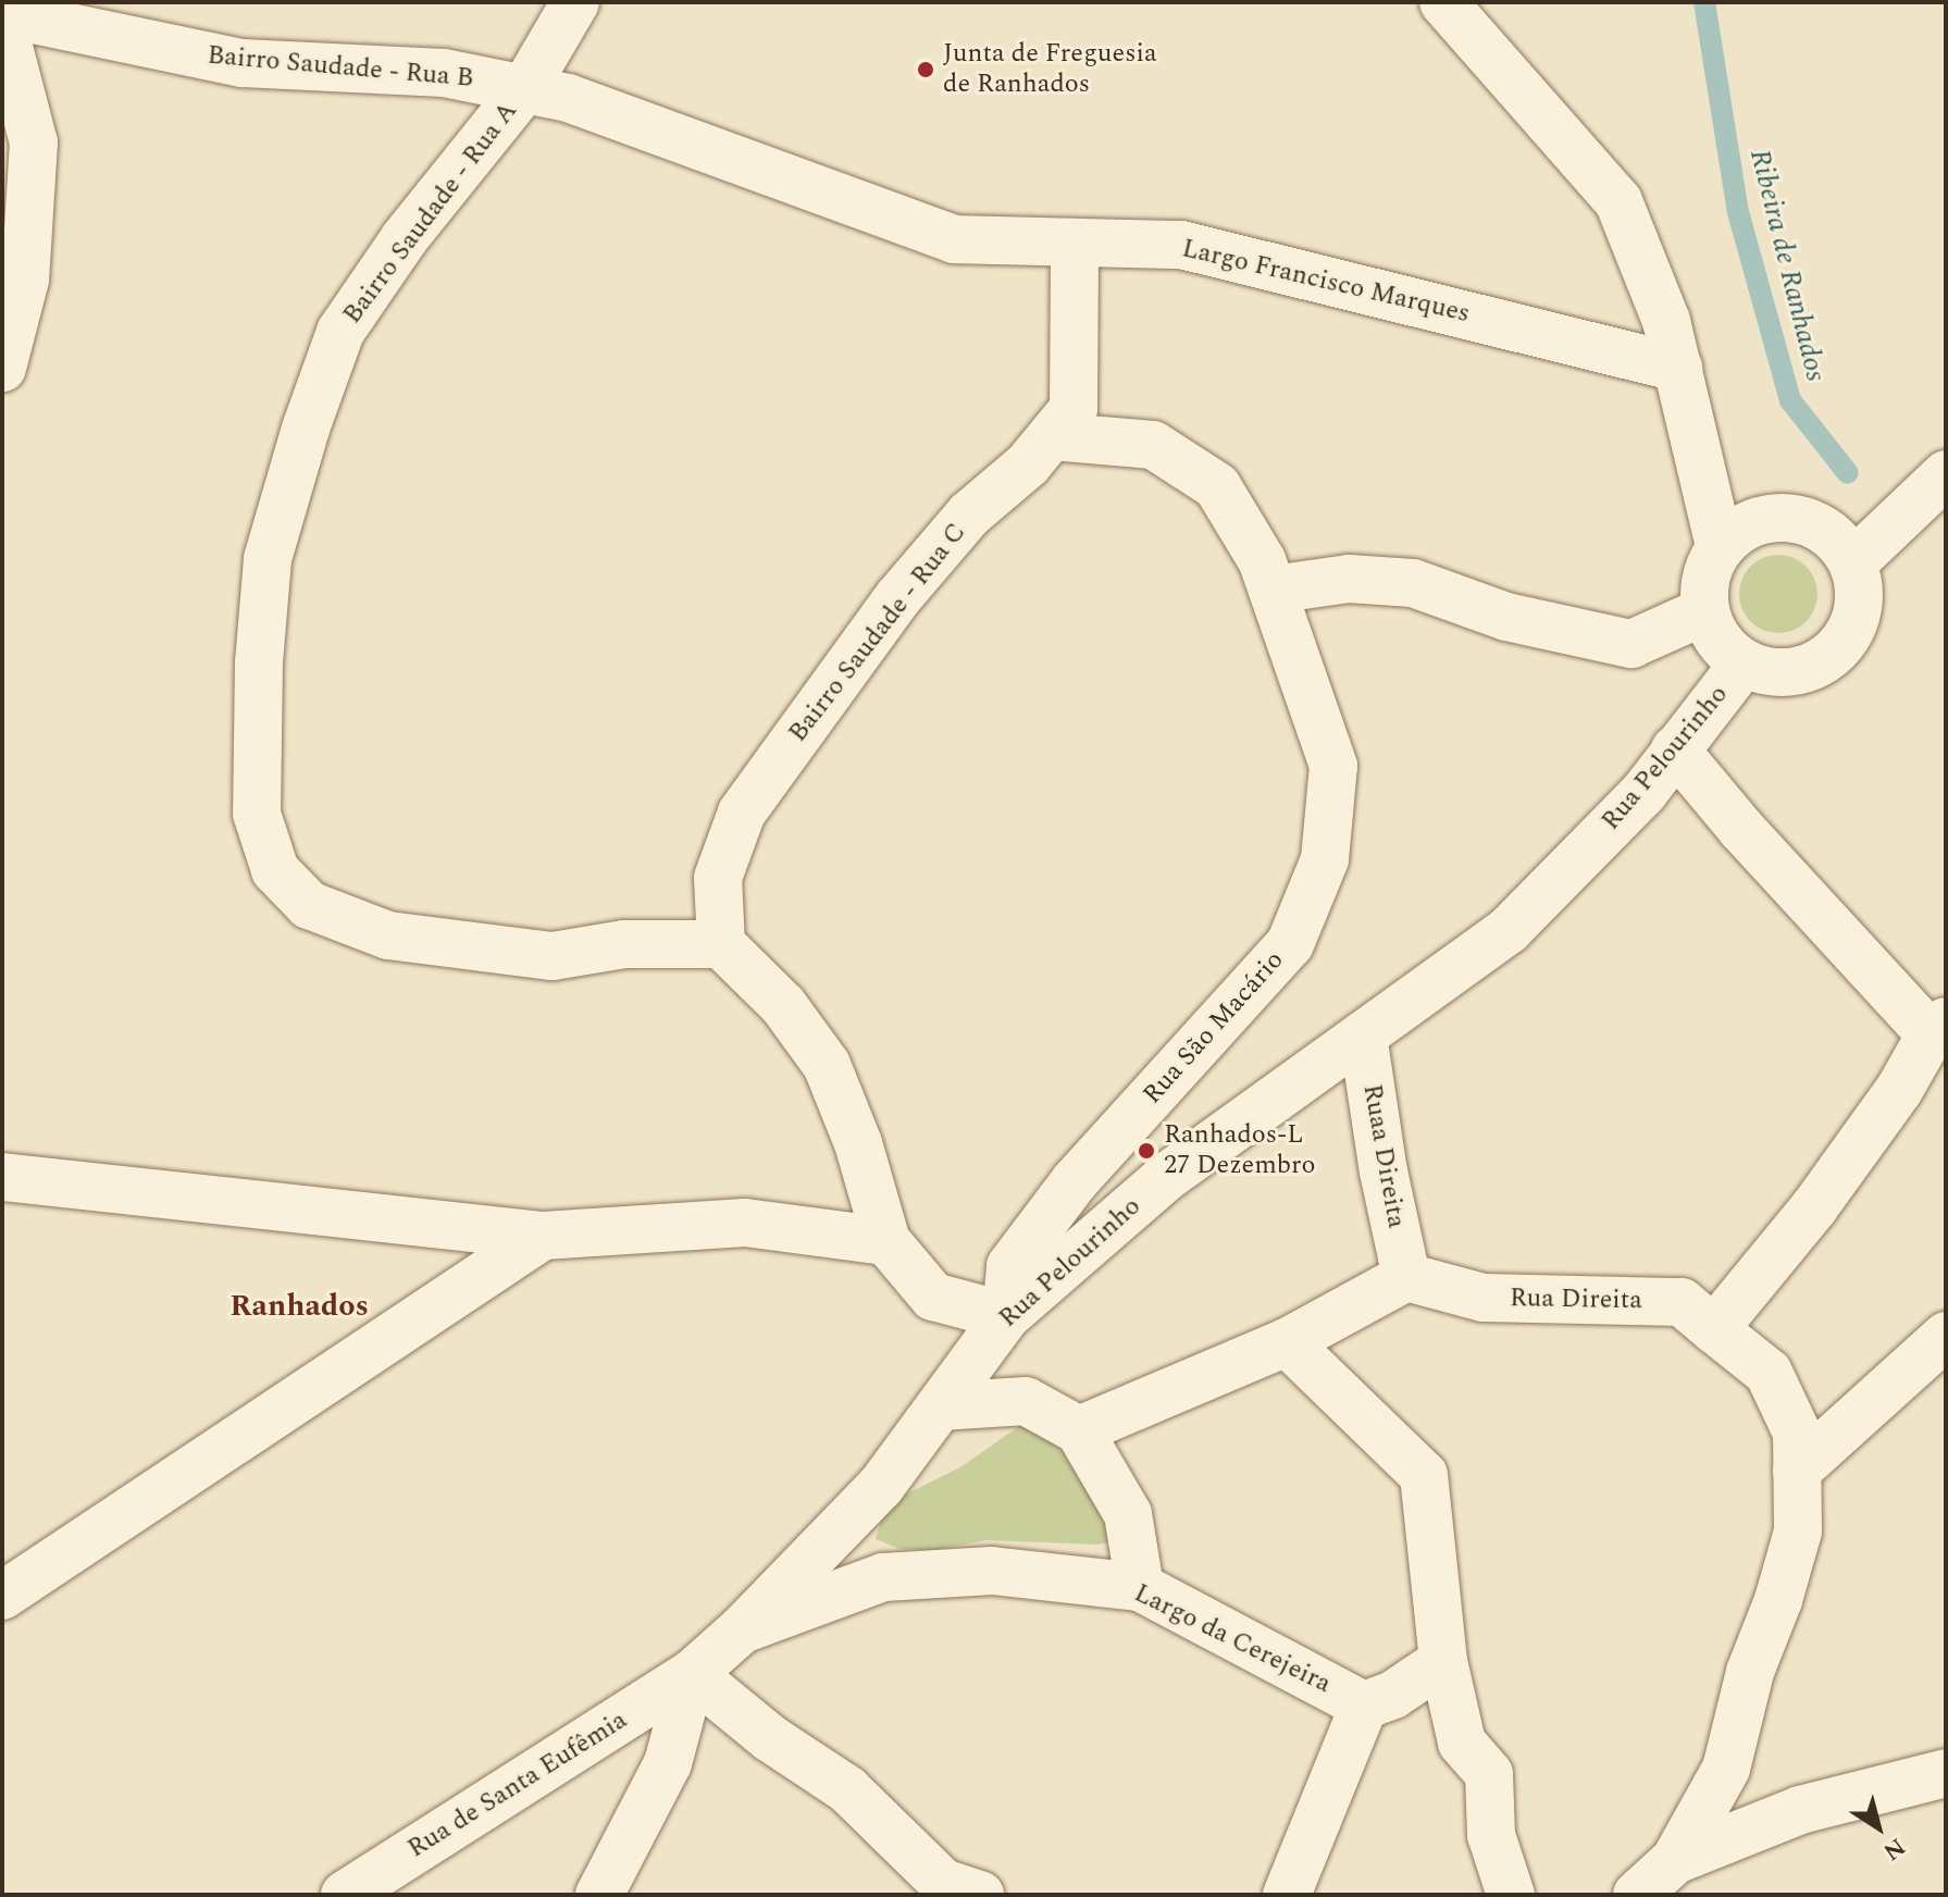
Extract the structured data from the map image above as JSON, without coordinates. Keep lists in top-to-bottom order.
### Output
{
  "streets": {
    "street": [
      "Bairro Saudade - Rua B",
      "Bairro Saudade - Rua A",
      "Largo Francisco Marques",
      "Bairro Saudade - Rua C",
      "Rua Pelourinho",
      "Rua São Macário",
      "Ruaa Direita",
      "Rua Direita",
      "Largo da Cerejeira",
      "Rua de Santa Eufêmia"
    ]
  },
  "crossings": [
    ["Bairro Saudade - Rua B", "Bairro Saudade - Rua A"],
    ["Bairro Saudade - Rua B", "Largo Francisco Marques"],
    ["Bairro Saudade - Rua A", "Largo Francisco Marques"],
    ["Bairro Saudade - Rua A", "Bairro Saudade - Rua C"],
    ["Largo Francisco Marques", "Bairro Saudade - Rua C"],
    ["Bairro Saudade - Rua C", "Rua São Macário"],
    ["Rua Pelourinho", "Rua São Macário"],
    ["Rua Pelourinho", "Ruaa Direita"],
    ["Rua Pelourinho", "Largo da Cerejeira"],
    ["Rua Pelourinho", "Rua de Santa Eufêmia"],
    ["Ruaa Direita", "Rua Direita"]
  ],
  "districts": ["Ranhados"],
  "water": ["Ribeira de Ranhados"],
  "places": ["Junta de Freguesia de Ranhados", "Ranhados-L 27 Dezembro"],
  "north": "bottom right"
}
